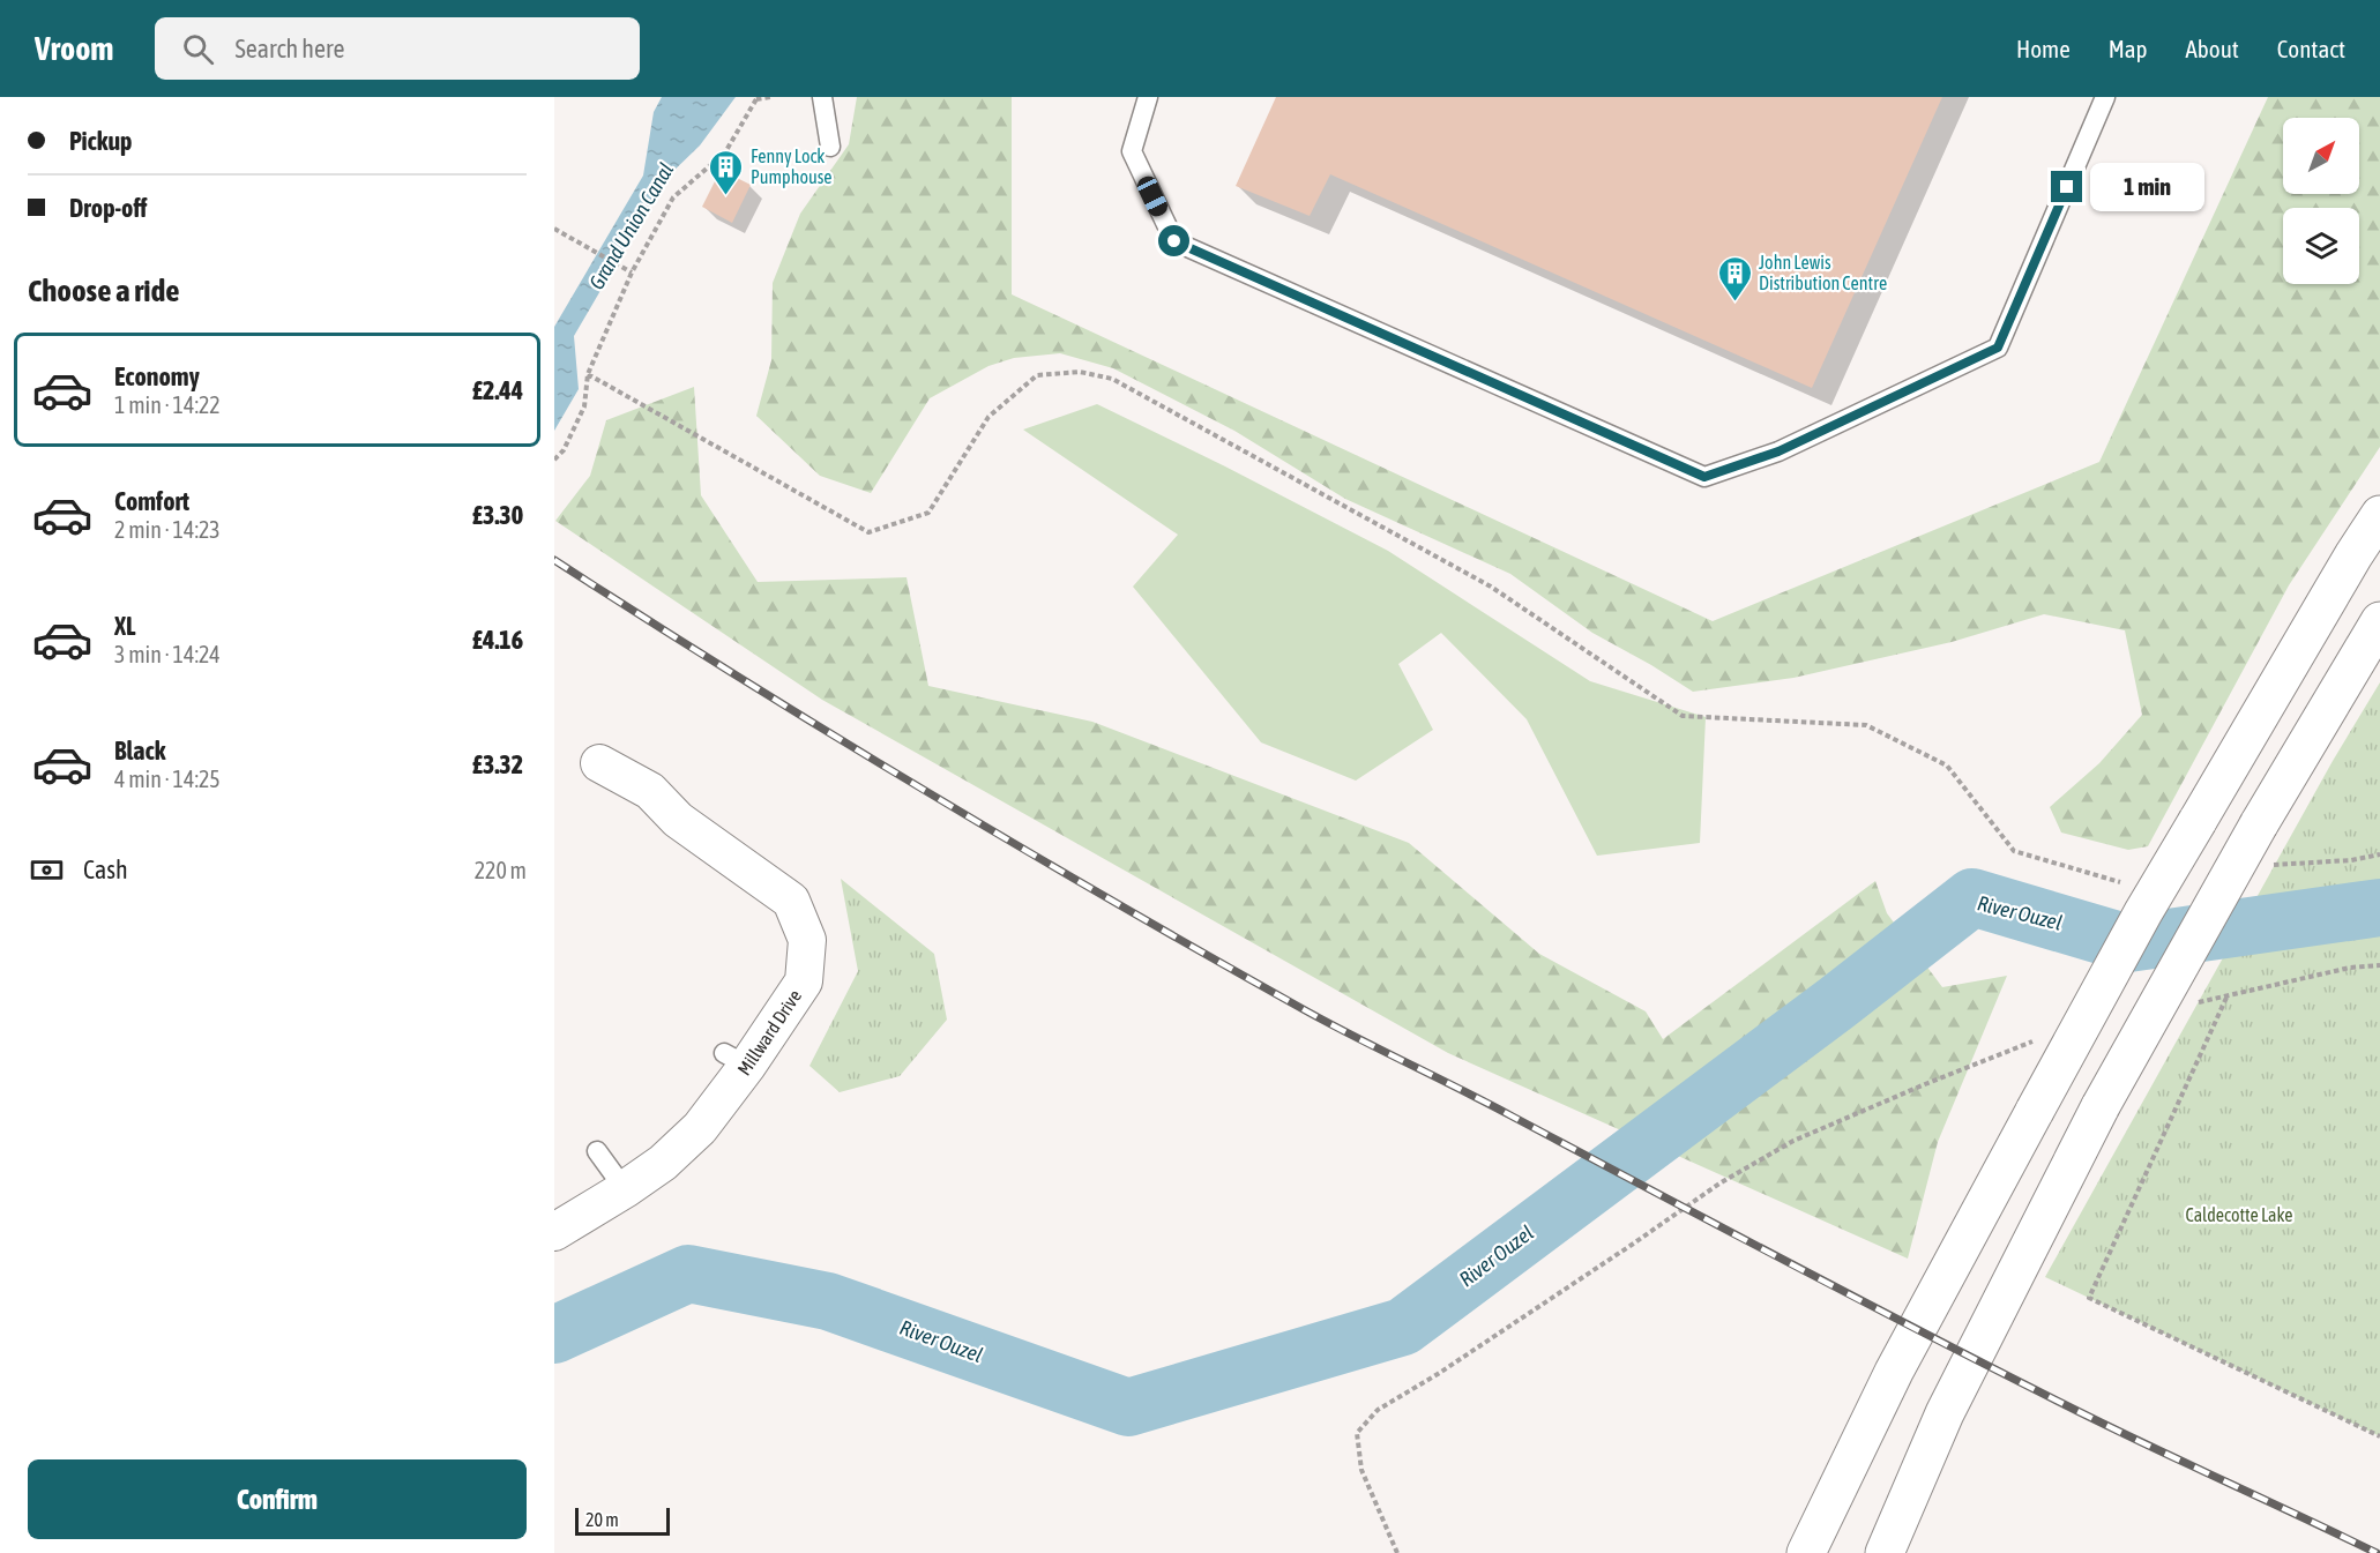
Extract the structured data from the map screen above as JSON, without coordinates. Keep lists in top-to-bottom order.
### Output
{
  "streets": {
    "street": ["Millward Drive"]
  },
  "water": ["Grand Union Canal", "River Ouzel"],
  "parks": ["Caldecotte Lake"],
  "places": {
    "building": ["Fenny Lock Pumphouse", "John Lewis Distribution Centre"]
  },
  "scale_bar": "20 m",
  "north": "top right",
  "page": {
    "header": "Vroom",
    "search": "Search here",
    "nav": [
      "Home",
      "Map",
      "About",
      "Contact"
    ],
    "banner": ["Pickup", "Drop-off"],
    "bubble": "1 min",
    "heading": "Choose a ride",
    "list": [
      {
        "name": "Economy",
        "note": "1 min · 14:22",
        "value": "£2.44"
      },
      {
        "name": "Comfort",
        "note": "2 min · 14:23",
        "value": "£3.30"
      },
      {
        "name": "XL",
        "note": "3 min · 14:24",
        "value": "£4.16"
      },
      {
        "name": "Black",
        "note": "4 min · 14:25",
        "value": "£3.32"
      }
    ],
    "pay": ["Cash", "220 m"],
    "buttons": "Confirm",
    "scale": "20 m"
  }
}
